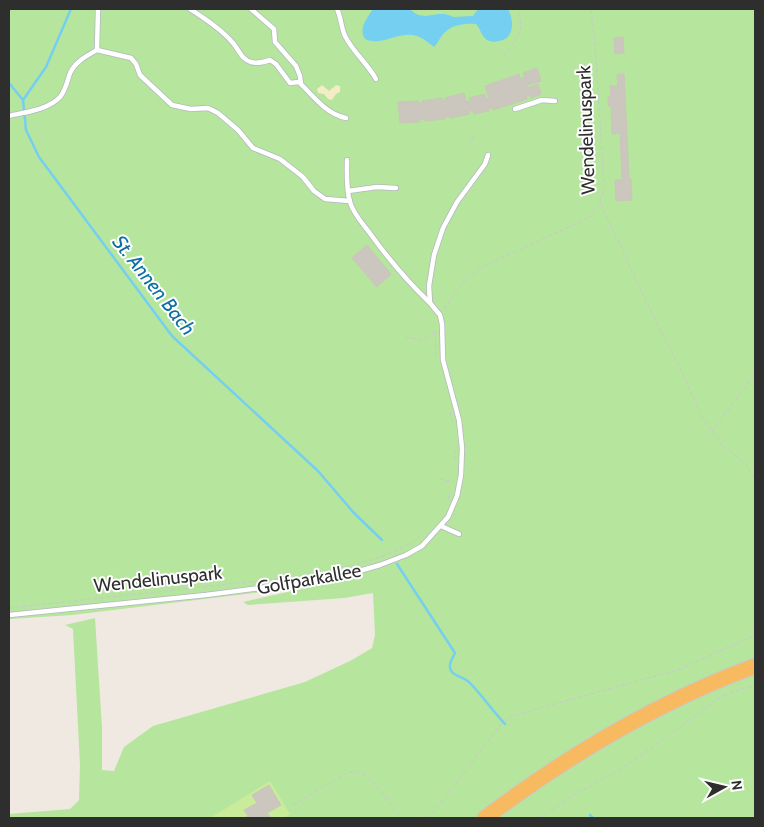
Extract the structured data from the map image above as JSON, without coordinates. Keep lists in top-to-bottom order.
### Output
{
  "streets": {
    "lane": ["Golfparkallee"],
    "path": ["Wendelinuspark"]
  },
  "crossings": [
    ["Wendelinuspark", "Golfparkallee"]
  ],
  "water": ["St. Annen Bach"],
  "north": "right"
}
